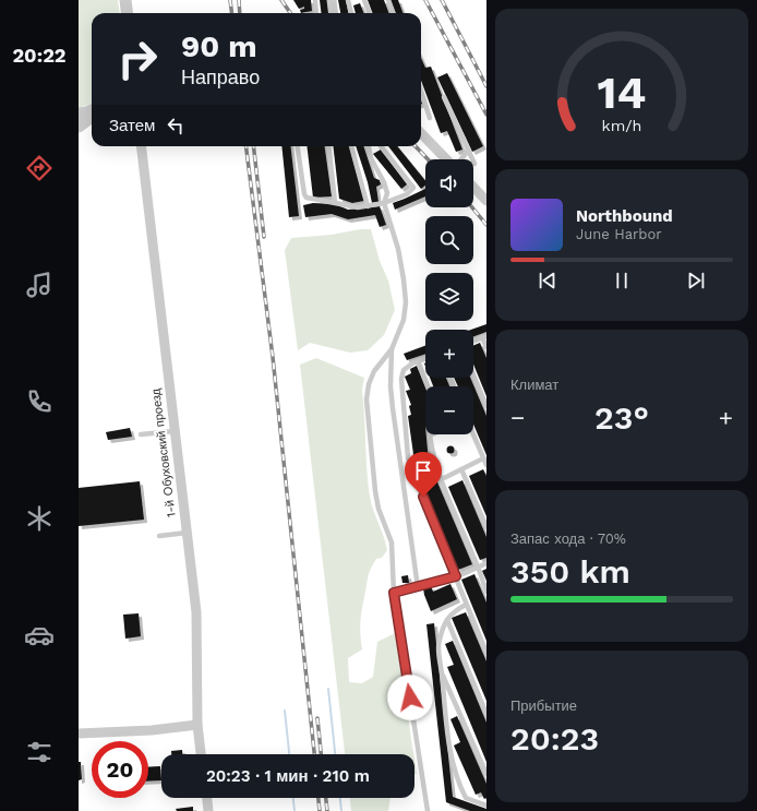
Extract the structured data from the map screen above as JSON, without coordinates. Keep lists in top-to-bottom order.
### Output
{
  "streets": {
    "street": ["1-й Обуховский проезд"]
  },
  "page": {
    "tabs": "20:22",
    "turn": ["90 m", "Направо"],
    "then": "Затем",
    "map_buttons": ["+", "−"],
    "song": ["Northbound", "June Harbor"],
    "tile": [
      "Климат",
      ["Запас хода · 70%", "350 km"],
      ["Прибытие", "20:23"]
    ],
    "heat": ["−", "23°", "+"],
    "limit": "20",
    "trip": "20:23 · 1 мин · 210 m",
    "gauge": ["14", "km/h"]
  }
}
